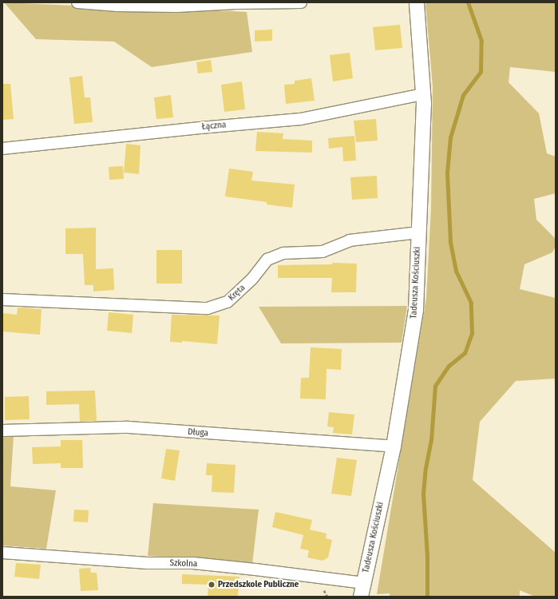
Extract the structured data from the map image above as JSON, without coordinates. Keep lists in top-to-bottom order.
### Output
{
  "streets": {
    "street": [
      "Łączna",
      "Tadeusza Kościuszki",
      "Kręta",
      "Długa",
      "Szkolna"
    ]
  },
  "crossings": [
    ["Łączna", "Tadeusza Kościuszki"],
    ["Tadeusza Kościuszki", "Kręta"],
    ["Tadeusza Kościuszki", "Długa"],
    ["Tadeusza Kościuszki", "Szkolna"]
  ],
  "places": ["Przedszkole Publiczne"]
}
